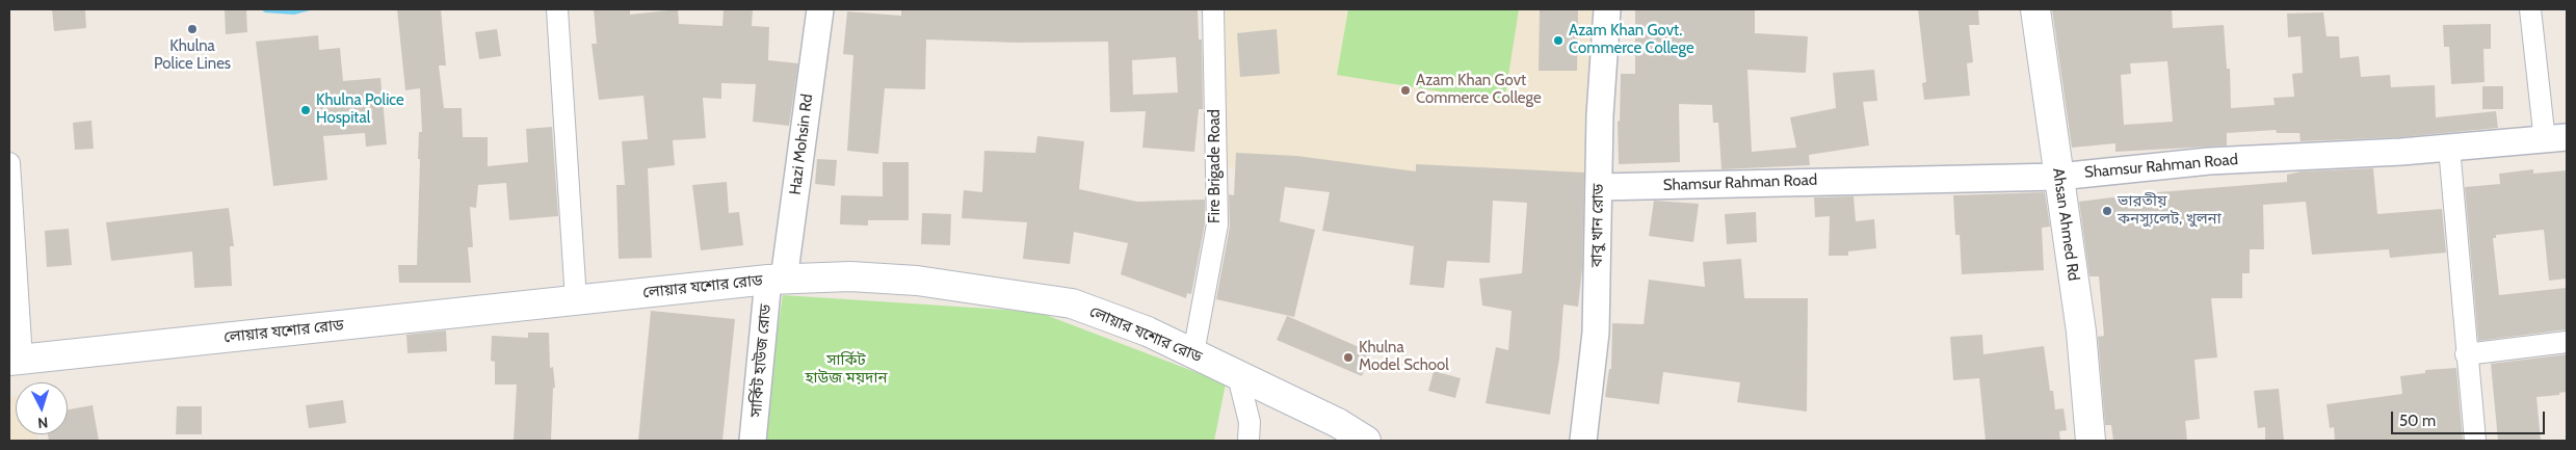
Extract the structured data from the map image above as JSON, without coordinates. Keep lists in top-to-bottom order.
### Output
{
  "streets": {
    "main road": ["Ahsan Ahmed Rd", "লোয়ার যশোর রোড"],
    "street": [
      "Hazi Mohsin Rd",
      "Fire Brigade Road",
      "Shamsur Rahman Road",
      "বাবু খান রোড",
      "সার্কিট হাউজ রোড"
    ]
  },
  "crossings": [
    ["Hazi Mohsin Rd", "লোয়ার যশোর রোড"],
    ["Hazi Mohsin Rd", "সার্কিট হাউজ রোড"],
    ["Fire Brigade Road", "লোয়ার যশোর রোড"],
    ["Shamsur Rahman Road", "Ahsan Ahmed Rd"],
    ["Shamsur Rahman Road", "বাবু খান রোড"],
    ["লোয়ার যশোর রোড", "সার্কিট হাউজ রোড"]
  ],
  "parks": ["সার্কিট হাউজ ময়দান"],
  "places": [
    "Khulna Police Lines",
    "Azam Khan Govt. Commerce College",
    "Azam Khan Govt Commerce College",
    "Khulna Police Hospital",
    "ভারতীয় কনস্যুলেট, খুলনা",
    "Khulna Model School"
  ],
  "scale_bar": "50 m",
  "north": "bottom"
}
